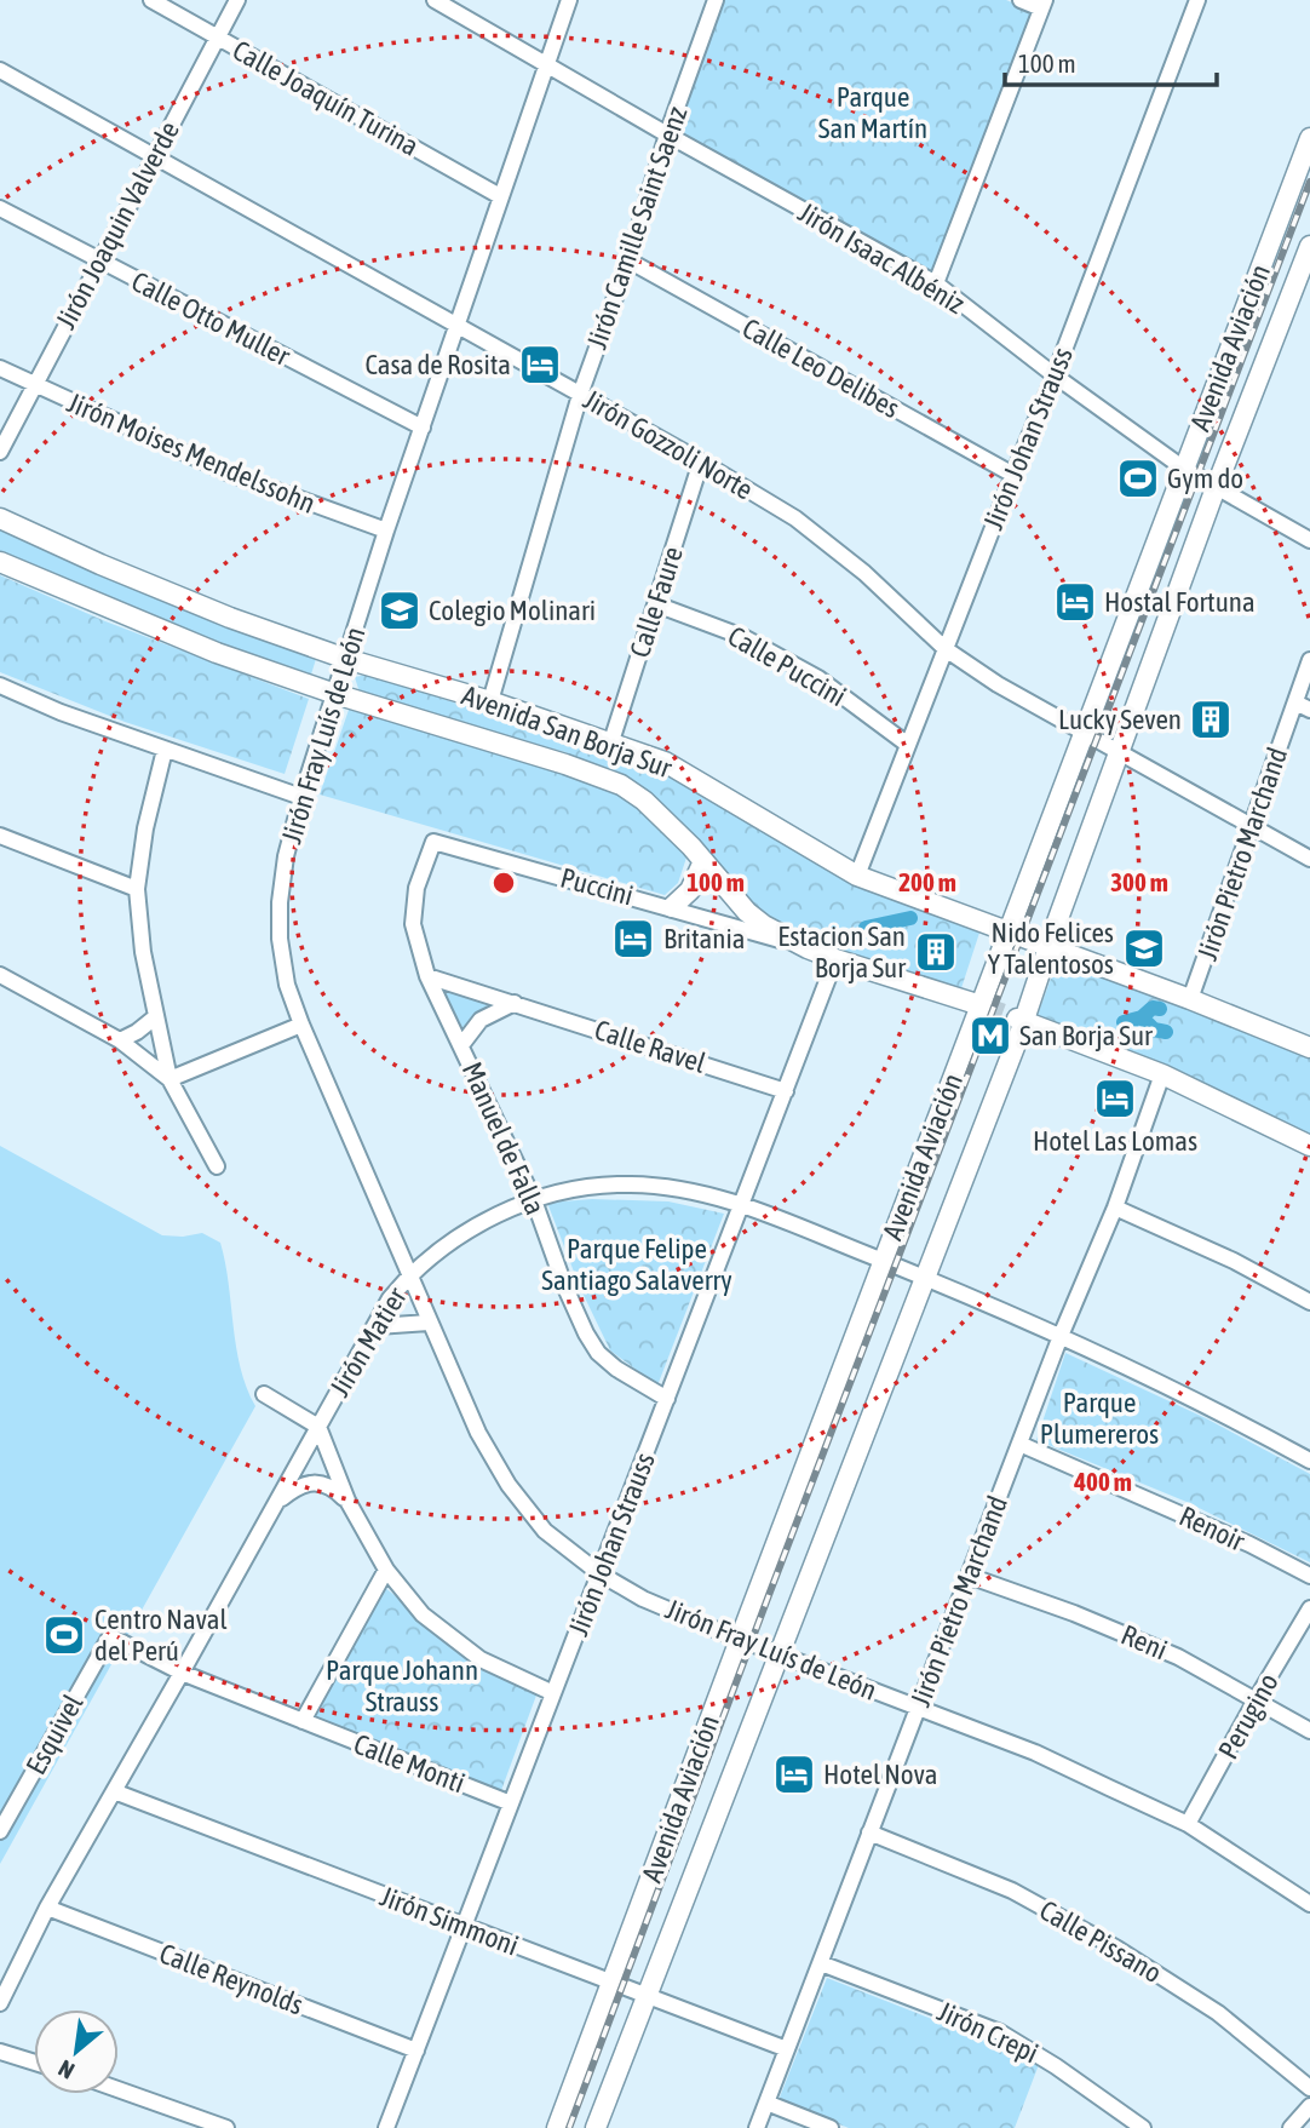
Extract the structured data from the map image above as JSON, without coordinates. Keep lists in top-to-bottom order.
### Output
{
  "streets": {
    "main road": ["Avenida Aviación", "Avenida San Borja Sur"],
    "street": [
      "Calle Joaquín Turina",
      "Jirón Joaquin Valverde",
      "Jirón Camille Saint Saenz",
      "Jirón Isaac Albéniz",
      "Calle Otto Muller",
      "Calle Leo Delibes",
      "Jirón Johan Strauss",
      "Jirón Gozzoli Norte",
      "Jirón Moises Mendelssohn",
      "Calle Faure",
      "Calle Puccini",
      "Jirón Fray Luís de León",
      "Jirón Pietro Marchand",
      "Puccini",
      "Calle Ravel",
      "Manuel de Falla",
      "Jirón Matier",
      "Renoir",
      "Reni",
      "Perugino",
      "Esquivel",
      "Calle Monti",
      "Jirón Simmoni",
      "Calle Pissano",
      "Calle Reynolds",
      "Jirón Crepi"
    ]
  },
  "crossings": [
    ["Calle Joaquín Turina", "Jirón Joaquin Valverde"],
    ["Calle Joaquín Turina", "Jirón Fray Luís de León"],
    ["Jirón Joaquin Valverde", "Calle Otto Muller"],
    ["Jirón Joaquin Valverde", "Jirón Gozzoli Norte"],
    ["Jirón Joaquin Valverde", "Jirón Moises Mendelssohn"],
    ["Jirón Camille Saint Saenz", "Jirón Isaac Albéniz"],
    ["Jirón Camille Saint Saenz", "Calle Leo Delibes"],
    ["Jirón Camille Saint Saenz", "Jirón Gozzoli Norte"],
    ["Jirón Camille Saint Saenz", "Avenida San Borja Sur"],
    ["Jirón Isaac Albéniz", "Avenida Aviación"],
    ["Jirón Isaac Albéniz", "Jirón Johan Strauss"],
    ["Jirón Isaac Albéniz", "Jirón Fray Luís de León"],
    ["Calle Otto Muller", "Jirón Fray Luís de León"],
    ["Avenida Aviación", "Jirón Gozzoli Norte"],
    ["Avenida Aviación", "Avenida San Borja Sur"],
    ["Avenida Aviación", "Jirón Fray Luís de León"],
    ["Avenida Aviación", "Jirón Matier"],
    ["Avenida Aviación", "Jirón Simmoni"],
    ["Calle Leo Delibes", "Jirón Johan Strauss"],
    ["Jirón Johan Strauss", "Jirón Gozzoli Norte"],
    ["Jirón Johan Strauss", "Calle Puccini"],
    ["Jirón Johan Strauss", "Avenida San Borja Sur"],
    ["Jirón Johan Strauss", "Jirón Fray Luís de León"],
    ["Jirón Johan Strauss", "Calle Ravel"],
    ["Jirón Johan Strauss", "Manuel de Falla"],
    ["Jirón Johan Strauss", "Jirón Matier"],
    ["Jirón Johan Strauss", "Calle Monti"],
    ["Jirón Johan Strauss", "Jirón Simmoni"],
    ["Jirón Johan Strauss", "Calle Reynolds"],
    ["Jirón Gozzoli Norte", "Calle Faure"],
    ["Jirón Gozzoli Norte", "Jirón Fray Luís de León"],
    ["Jirón Gozzoli Norte", "Jirón Pietro Marchand"],
    ["Jirón Moises Mendelssohn", "Jirón Fray Luís de León"],
    ["Calle Faure", "Calle Puccini"],
    ["Calle Faure", "Avenida San Borja Sur"],
    ["Avenida San Borja Sur", "Jirón Fray Luís de León"],
    ["Avenida San Borja Sur", "Jirón Pietro Marchand"],
    ["Avenida San Borja Sur", "Puccini"],
    ["Jirón Fray Luís de León", "Jirón Pietro Marchand"],
    ["Jirón Fray Luís de León", "Jirón Matier"],
    ["Jirón Fray Luís de León", "Perugino"],
    ["Jirón Pietro Marchand", "Jirón Matier"],
    ["Jirón Pietro Marchand", "Renoir"],
    ["Jirón Pietro Marchand", "Reni"],
    ["Jirón Pietro Marchand", "Jirón Simmoni"],
    ["Jirón Pietro Marchand", "Calle Pissano"],
    ["Jirón Pietro Marchand", "Jirón Crepi"],
    ["Puccini", "Manuel de Falla"],
    ["Calle Ravel", "Manuel de Falla"],
    ["Manuel de Falla", "Jirón Matier"],
    ["Jirón Matier", "Calle Monti"],
    ["Jirón Matier", "Jirón Simmoni"],
    ["Jirón Matier", "Calle Reynolds"],
    ["Reni", "Perugino"],
    ["Esquivel", "Calle Monti"]
  ],
  "parks": [
    "Parque San Martín",
    "Parque Felipe Santiago Salaverry",
    "Parque Plumereros",
    "Parque Johann Strauss"
  ],
  "places": {
    "hotel": [
      "Casa de Rosita",
      "Hostal Fortuna",
      "Britania",
      "Hotel Las Lomas",
      "Hotel Nova"
    ],
    "sports": ["Gym do", "Centro Naval del Perú"],
    "school or university": ["Colegio Molinari", "Nido Felices Y Talentosos"],
    "building": ["Lucky Seven", "Estacion San Borja Sur"],
    "metro station": ["San Borja Sur"]
  },
  "scale_bar": "100 m",
  "north": "bottom left",
  "rings": [
    "100 m",
    "200 m",
    "300 m",
    "400 m"
  ]
}
